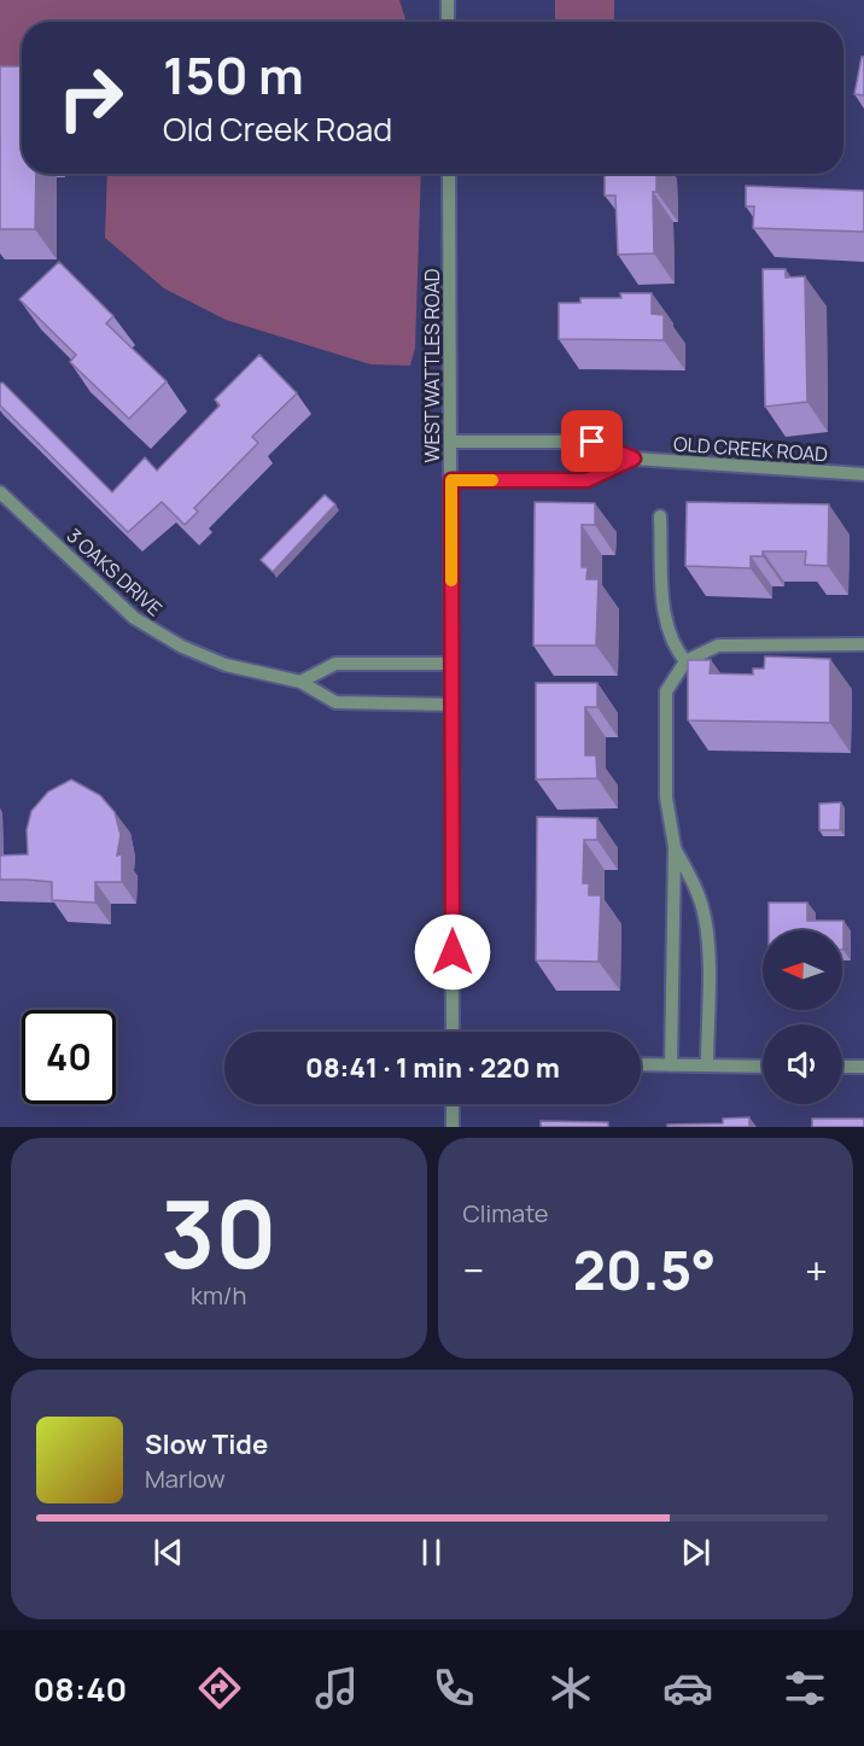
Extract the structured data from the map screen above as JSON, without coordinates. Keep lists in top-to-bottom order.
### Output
{
  "streets": {
    "street": ["WEST WATTLES ROAD", "OLD CREEK ROAD", "3 OAKS DRIVE"]
  },
  "crossings": [
    ["WEST WATTLES ROAD", "OLD CREEK ROAD"],
    ["WEST WATTLES ROAD", "3 OAKS DRIVE"]
  ],
  "north": "left",
  "page": {
    "turn": ["150 m", "Old Creek Road"],
    "limit": "40",
    "trip": "08:41 · 1 min · 220 m",
    "tile": [
      ["30", "km/h"],
      "Climate"
    ],
    "heat": ["−", "20.5°", "+"],
    "song": ["Slow Tide", "Marlow"],
    "tabs": "08:40"
  }
}
